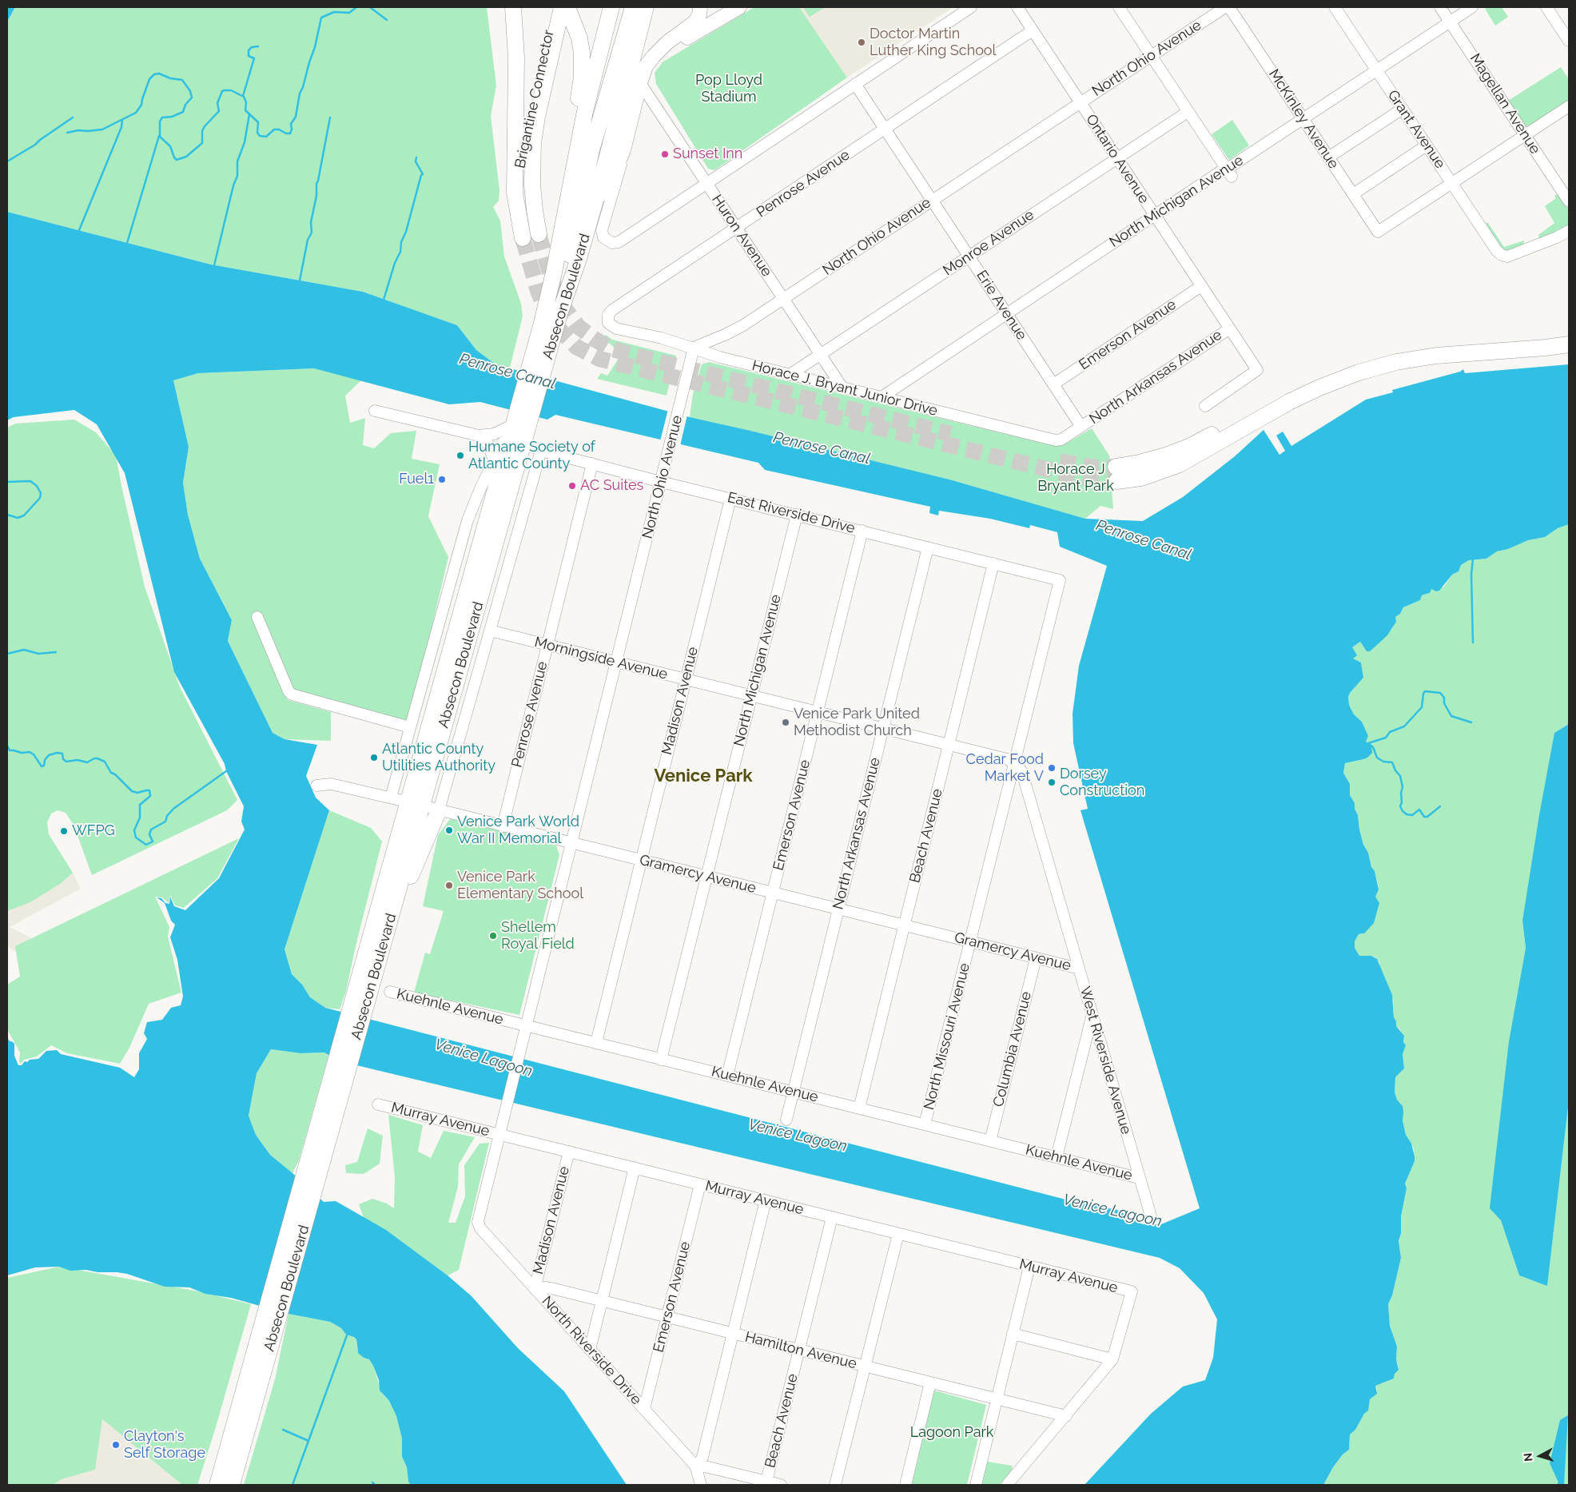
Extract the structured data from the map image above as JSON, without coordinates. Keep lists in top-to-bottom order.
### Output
{
  "streets": {
    "highway": ["Brigantine Connector", "Absecon Boulevard"],
    "street": [
      "North Ohio Avenue",
      "Magellan Avenue",
      "McKinley Avenue",
      "Grant Avenue",
      "Ontario Avenue",
      "Penrose Avenue",
      "North Michigan Avenue",
      "Huron Avenue",
      "Monroe Avenue",
      "Erie Avenue",
      "Emerson Avenue",
      "North Arkansas Avenue",
      "Horace J. Bryant Junior Drive",
      "East Riverside Drive",
      "Morningside Avenue",
      "Madison Avenue",
      "Beach Avenue",
      "Gramercy Avenue",
      "Kuehnle Avenue",
      "North Missouri Avenue",
      "Columbia Avenue",
      "West Riverside Avenue",
      "Murray Avenue",
      "North Riverside Drive",
      "Hamilton Avenue"
    ]
  },
  "crossings": [
    ["North Ohio Avenue", "Ontario Avenue"],
    ["North Ohio Avenue", "Huron Avenue"],
    ["North Ohio Avenue", "Erie Avenue"],
    ["North Ohio Avenue", "Horace J. Bryant Junior Drive"],
    ["North Ohio Avenue", "East Riverside Drive"],
    ["North Ohio Avenue", "Morningside Avenue"],
    ["North Ohio Avenue", "Gramercy Avenue"],
    ["North Ohio Avenue", "Kuehnle Avenue"],
    ["North Ohio Avenue", "Murray Avenue"],
    ["North Ohio Avenue", "North Riverside Drive"],
    ["Magellan Avenue", "North Michigan Avenue"],
    ["McKinley Avenue", "Grant Avenue"],
    ["McKinley Avenue", "North Michigan Avenue"],
    ["Grant Avenue", "North Michigan Avenue"],
    ["Ontario Avenue", "Penrose Avenue"],
    ["Ontario Avenue", "North Michigan Avenue"],
    ["Ontario Avenue", "Monroe Avenue"],
    ["Ontario Avenue", "Emerson Avenue"],
    ["Ontario Avenue", "North Arkansas Avenue"],
    ["Penrose Avenue", "Huron Avenue"],
    ["Penrose Avenue", "Erie Avenue"],
    ["Penrose Avenue", "Horace J. Bryant Junior Drive"],
    ["Penrose Avenue", "East Riverside Drive"],
    ["Penrose Avenue", "Morningside Avenue"],
    ["Penrose Avenue", "Gramercy Avenue"],
    ["North Michigan Avenue", "Erie Avenue"],
    ["North Michigan Avenue", "Horace J. Bryant Junior Drive"],
    ["North Michigan Avenue", "East Riverside Drive"],
    ["North Michigan Avenue", "Morningside Avenue"],
    ["North Michigan Avenue", "Gramercy Avenue"],
    ["North Michigan Avenue", "Kuehnle Avenue"],
    ["Huron Avenue", "Monroe Avenue"],
    ["Huron Avenue", "Absecon Boulevard"],
    ["Huron Avenue", "Horace J. Bryant Junior Drive"],
    ["Monroe Avenue", "Erie Avenue"],
    ["Monroe Avenue", "Horace J. Bryant Junior Drive"],
    ["Absecon Boulevard", "East Riverside Drive"],
    ["Absecon Boulevard", "Morningside Avenue"],
    ["Absecon Boulevard", "Gramercy Avenue"],
    ["Erie Avenue", "Emerson Avenue"],
    ["Erie Avenue", "North Arkansas Avenue"],
    ["Erie Avenue", "Horace J. Bryant Junior Drive"],
    ["Emerson Avenue", "East Riverside Drive"],
    ["Emerson Avenue", "Morningside Avenue"],
    ["Emerson Avenue", "Gramercy Avenue"],
    ["Emerson Avenue", "Kuehnle Avenue"],
    ["Emerson Avenue", "Murray Avenue"],
    ["Emerson Avenue", "North Riverside Drive"],
    ["Emerson Avenue", "Hamilton Avenue"],
    ["North Arkansas Avenue", "Horace J. Bryant Junior Drive"],
    ["North Arkansas Avenue", "East Riverside Drive"],
    ["North Arkansas Avenue", "Morningside Avenue"],
    ["North Arkansas Avenue", "Gramercy Avenue"],
    ["North Arkansas Avenue", "Kuehnle Avenue"],
    ["East Riverside Drive", "Morningside Avenue"],
    ["East Riverside Drive", "Madison Avenue"],
    ["East Riverside Drive", "Beach Avenue"],
    ["East Riverside Drive", "North Missouri Avenue"],
    ["East Riverside Drive", "West Riverside Avenue"],
    ["Morningside Avenue", "Madison Avenue"],
    ["Morningside Avenue", "Beach Avenue"],
    ["Morningside Avenue", "North Missouri Avenue"],
    ["Morningside Avenue", "West Riverside Avenue"],
    ["Madison Avenue", "Gramercy Avenue"],
    ["Madison Avenue", "Kuehnle Avenue"],
    ["Madison Avenue", "Murray Avenue"],
    ["Madison Avenue", "North Riverside Drive"],
    ["Madison Avenue", "Hamilton Avenue"],
    ["Beach Avenue", "Gramercy Avenue"],
    ["Beach Avenue", "Kuehnle Avenue"],
    ["Beach Avenue", "Murray Avenue"],
    ["Beach Avenue", "Hamilton Avenue"],
    ["Gramercy Avenue", "North Missouri Avenue"],
    ["Gramercy Avenue", "Columbia Avenue"],
    ["Gramercy Avenue", "West Riverside Avenue"],
    ["Kuehnle Avenue", "North Missouri Avenue"],
    ["Kuehnle Avenue", "Columbia Avenue"],
    ["Kuehnle Avenue", "West Riverside Avenue"],
    ["North Missouri Avenue", "West Riverside Avenue"],
    ["North Riverside Drive", "Hamilton Avenue"]
  ],
  "districts": ["Venice Park"],
  "water": ["Penrose Canal", "Venice Lagoon"],
  "parks": ["Pop Lloyd Stadium", "Horace J Bryant Park", "Lagoon Park"],
  "places": [
    "Doctor Martin Luther King School",
    "Sunset Inn",
    "Humane Society of Atlantic County",
    "Fuel1",
    "AC Suites",
    "Venice Park United Methodist Church",
    "Atlantic County Utilities Authority",
    "Cedar Food Market V",
    "Dorsey Construction",
    "Venice Park World War II Memorial",
    "WFPG",
    "Venice Park Elementary School",
    "Shellem Royal Field",
    "Clayton's Self Storage"
  ],
  "north": "left"
}
